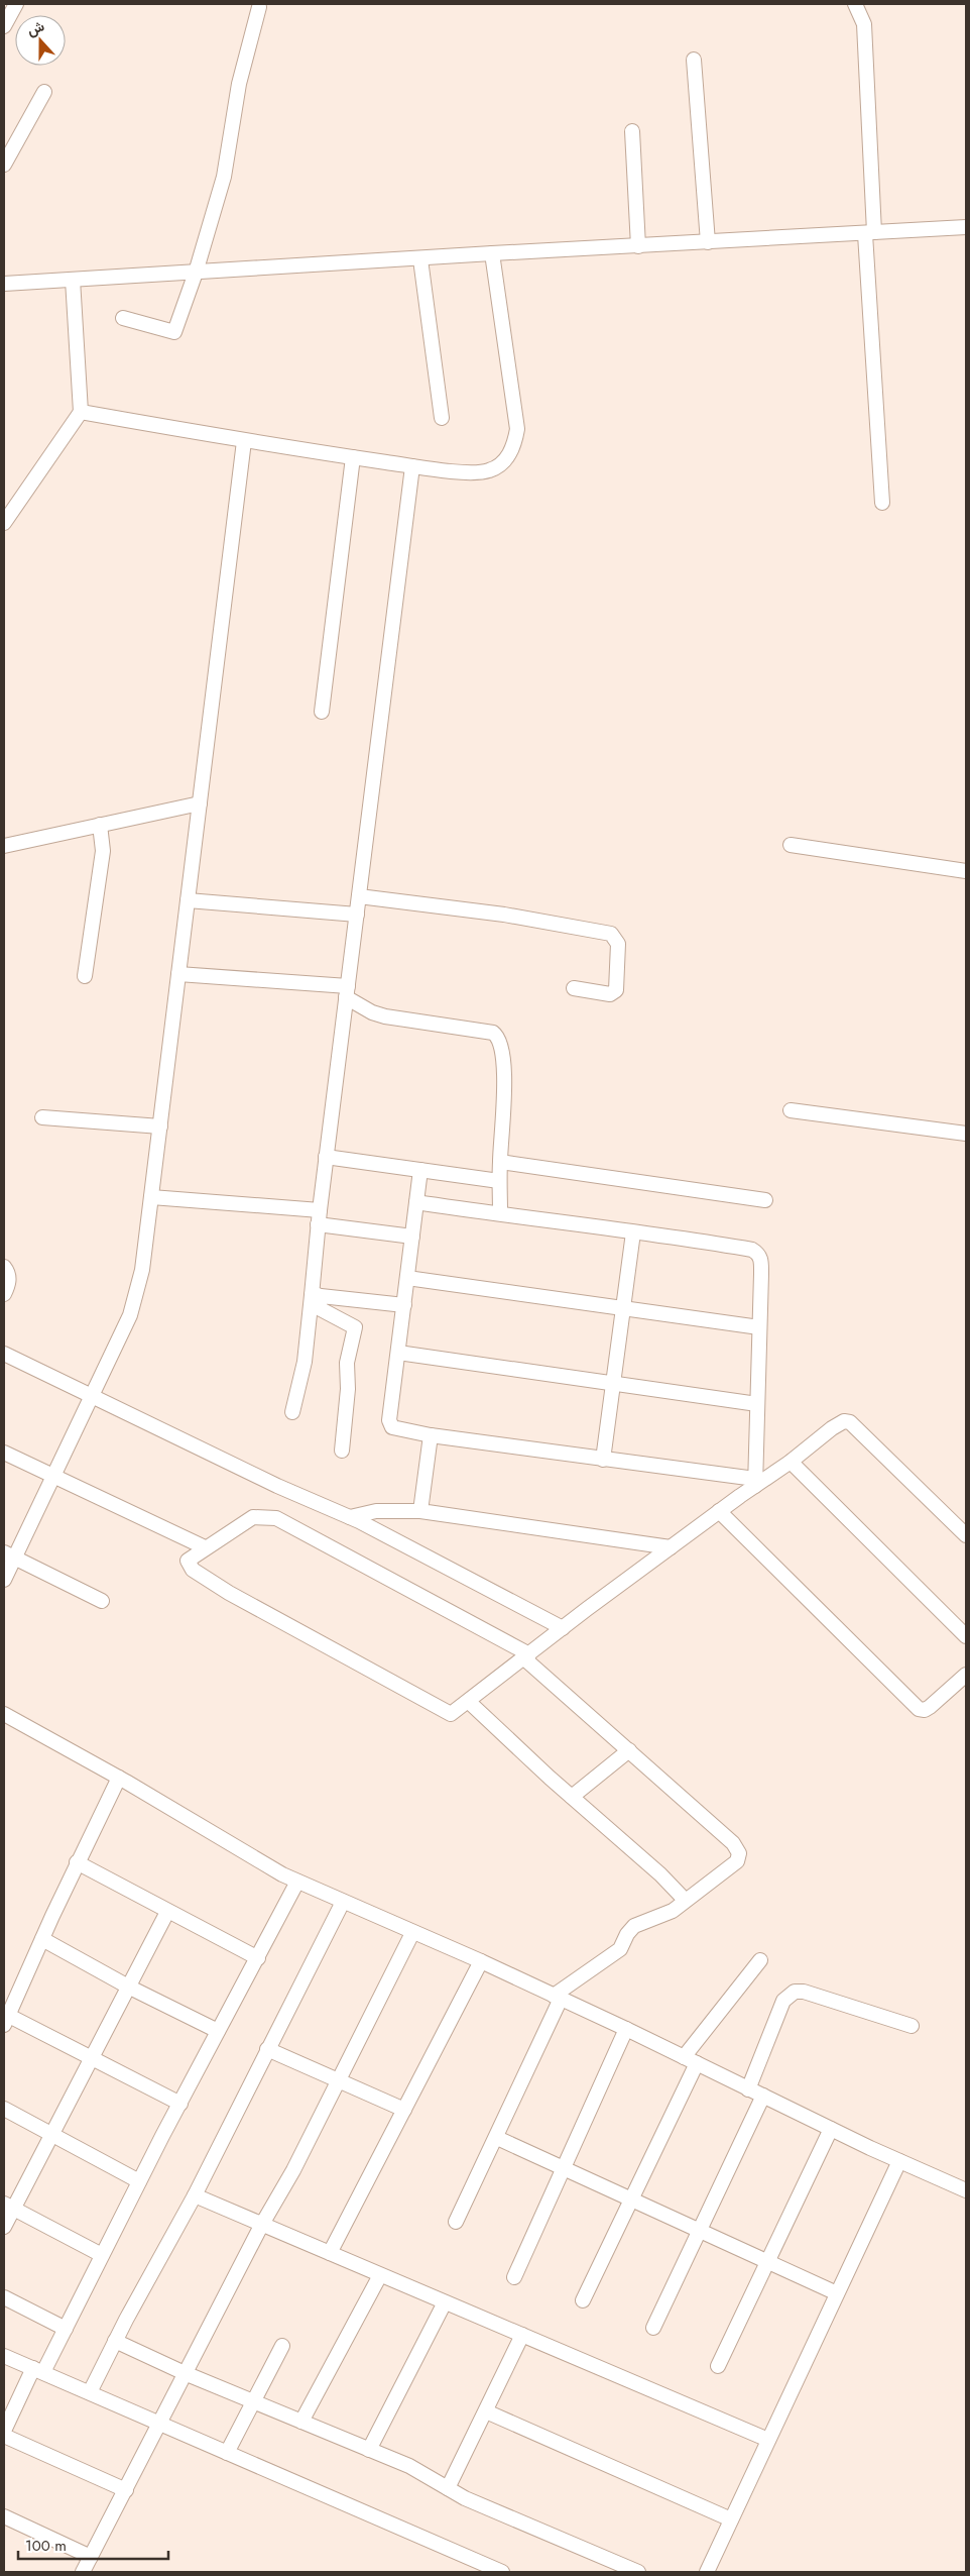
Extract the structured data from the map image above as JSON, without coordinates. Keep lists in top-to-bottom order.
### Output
{
  "scale_bar": "100 m",
  "north": "top"
}
